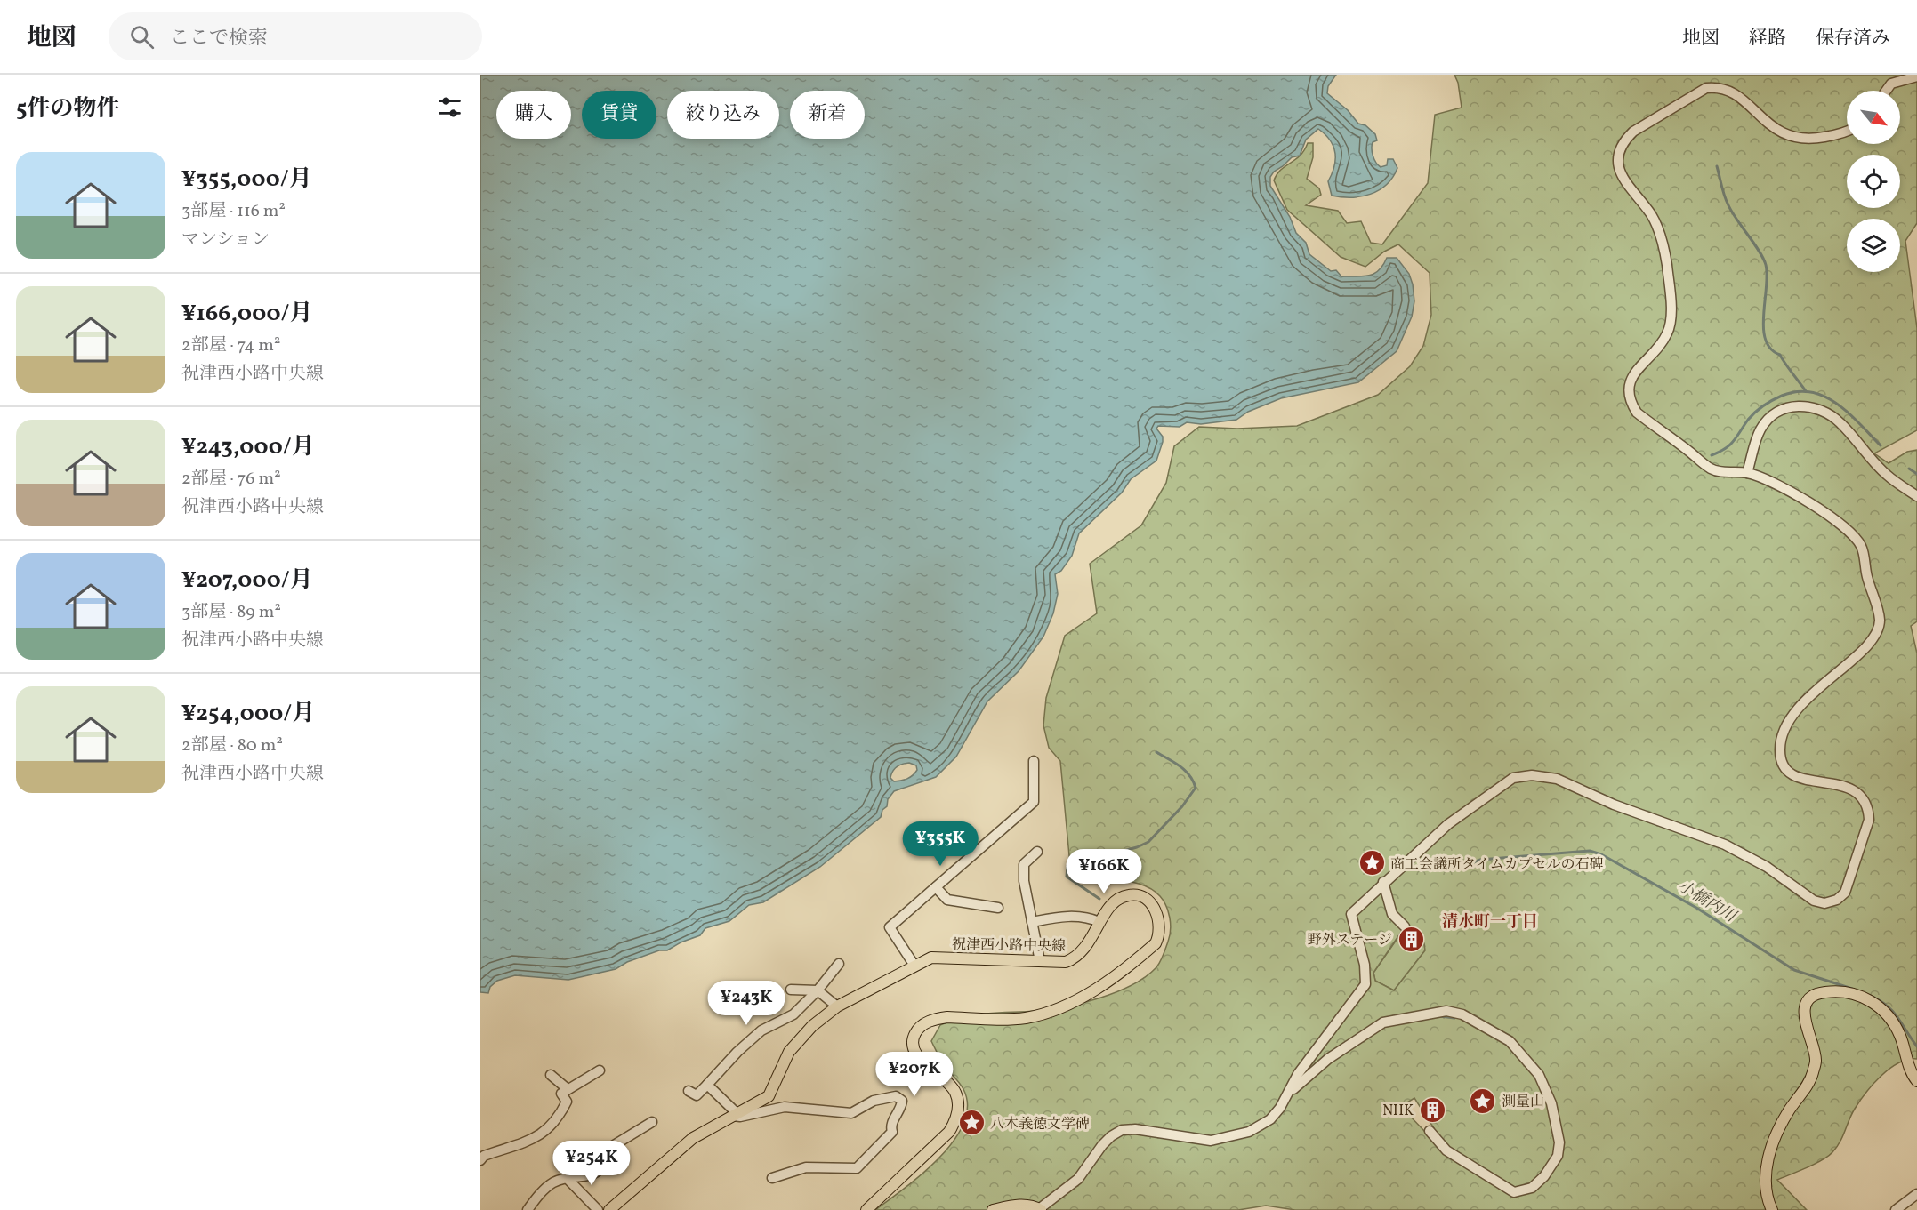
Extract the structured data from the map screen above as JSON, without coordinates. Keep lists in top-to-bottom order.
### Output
{
  "streets": {
    "main road": ["祝津西小路中央線"]
  },
  "districts": ["清水町一丁目"],
  "water": ["小橋内川"],
  "places": {
    "place": ["商工会議所タイムカプセルの石碑", "測量山", "八木義徳文学碑"],
    "building": ["野外ステージ", "NHK"]
  },
  "north": "bottom right",
  "page": {
    "header": "地図",
    "search": "ここで検索",
    "nav": ["地図", "経路", "保存済み"],
    "heading": "5件の物件",
    "chip": [
      "購入",
      "賃貸",
      "絞り込み",
      "新着"
    ],
    "list": [
      {
        "name": "¥355,000/月",
        "note": "3部屋 · 116 m² · マンション"
      },
      {
        "name": "¥166,000/月",
        "note": "2部屋 · 74 m² · 祝津西小路中央線"
      },
      {
        "name": "¥243,000/月",
        "note": "2部屋 · 76 m² · 祝津西小路中央線"
      },
      {
        "name": "¥207,000/月",
        "note": "3部屋 · 89 m² · 祝津西小路中央線"
      },
      {
        "name": "¥254,000/月",
        "note": "2部屋 · 80 m² · 祝津西小路中央線"
      }
    ],
    "price": [
      "¥355K",
      "¥166K",
      "¥243K",
      "¥207K",
      "¥254K"
    ]
  }
}
